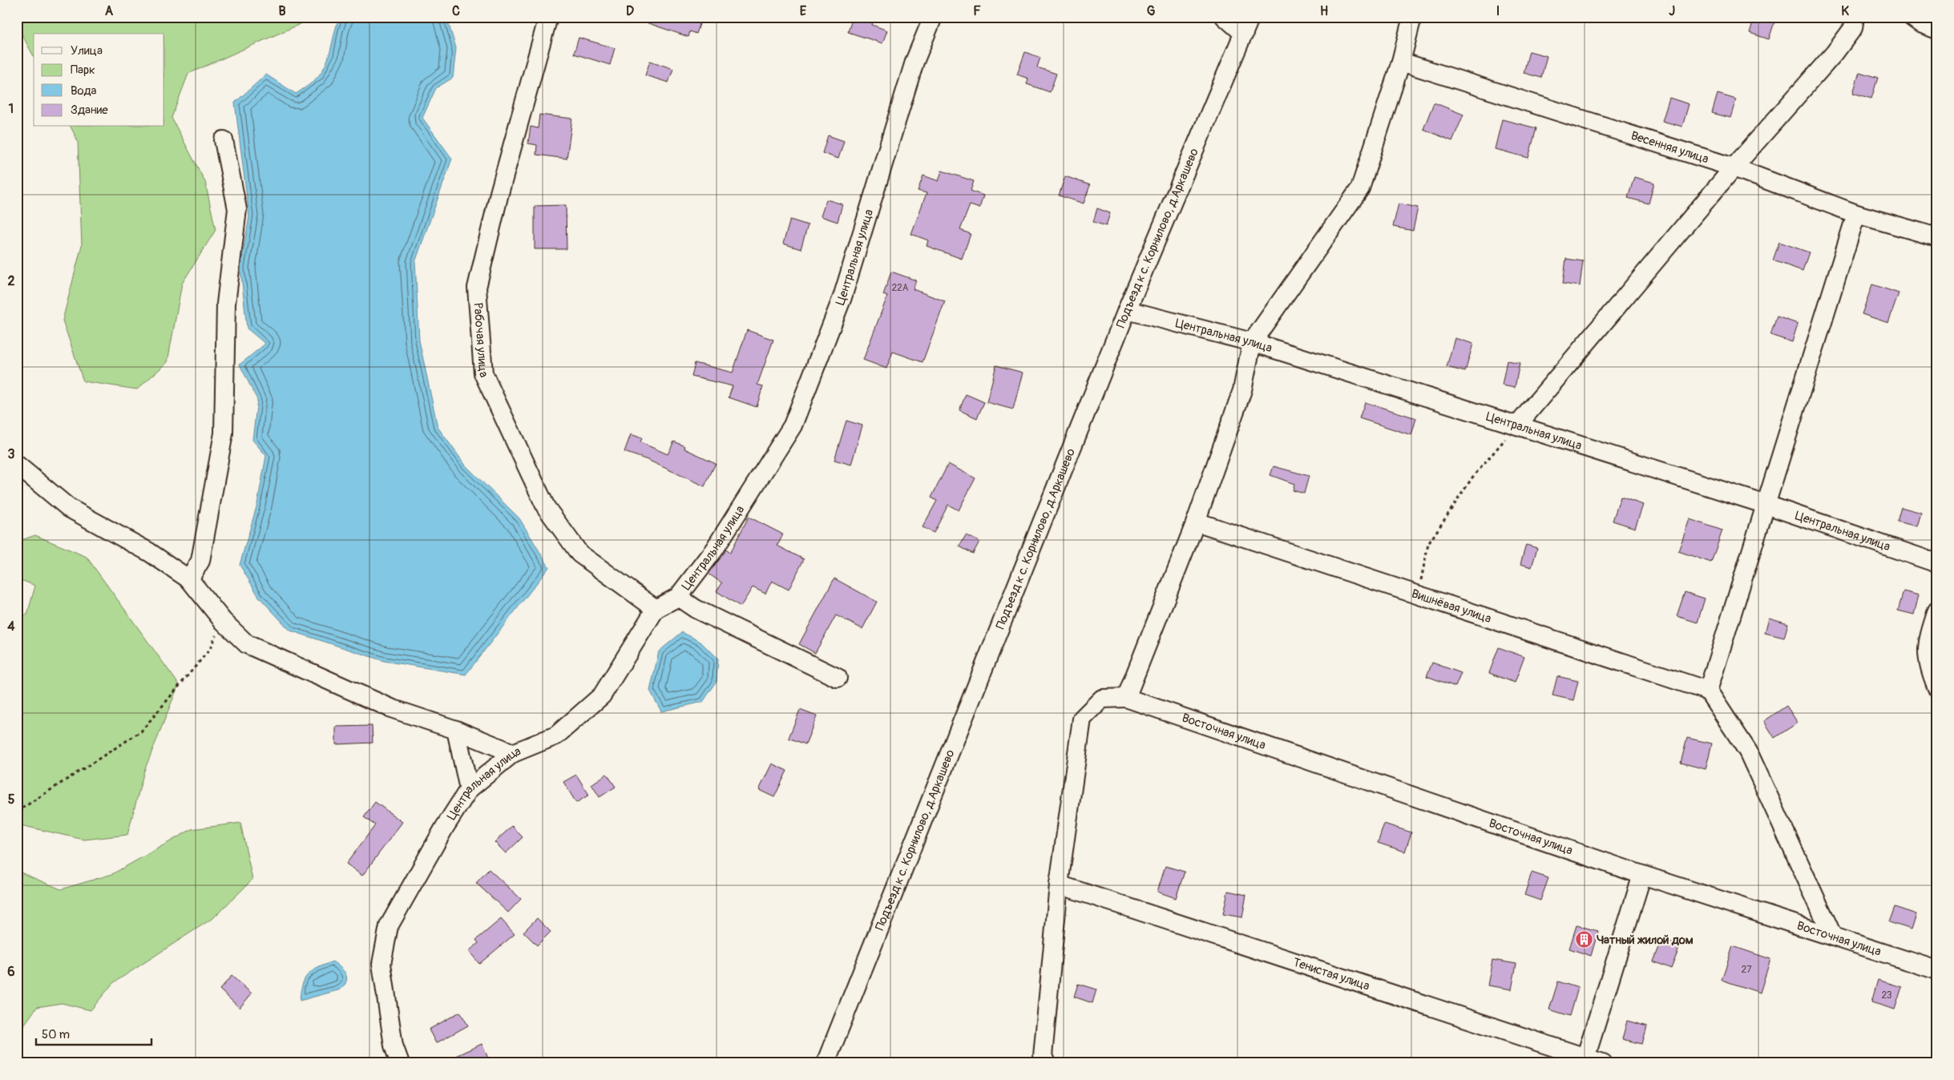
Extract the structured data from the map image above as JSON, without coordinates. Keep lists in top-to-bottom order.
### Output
{
  "streets": {
    "street": [
      "Весенняя улица",
      "Подъезд к с. Корнилово, д.Аркашево",
      "Центральная улица",
      "Рабочая улица",
      "Вишнёвая улица",
      "Восточная улица",
      "Тенистая улица"
    ]
  },
  "crossings": [
    ["Подъезд к с. Корнилово, д.Аркашево", "Центральная улица"],
    ["Центральная улица", "Рабочая улица"]
  ],
  "places": {
    "building": ["Чатный жилой дом"]
  },
  "house_numbers": ["22А", "27", "23"],
  "legend": [
    "Улица",
    "Парк",
    "Вода",
    "Здание"
  ],
  "scale_bar": "50 m",
  "grid": {
    "columns": [
      "A",
      "B",
      "C",
      "D",
      "E",
      "F",
      "G",
      "H",
      "I",
      "J",
      "K"
    ],
    "rows": [
      "1",
      "2",
      "3",
      "4",
      "5",
      "6"
    ]
  }
}
